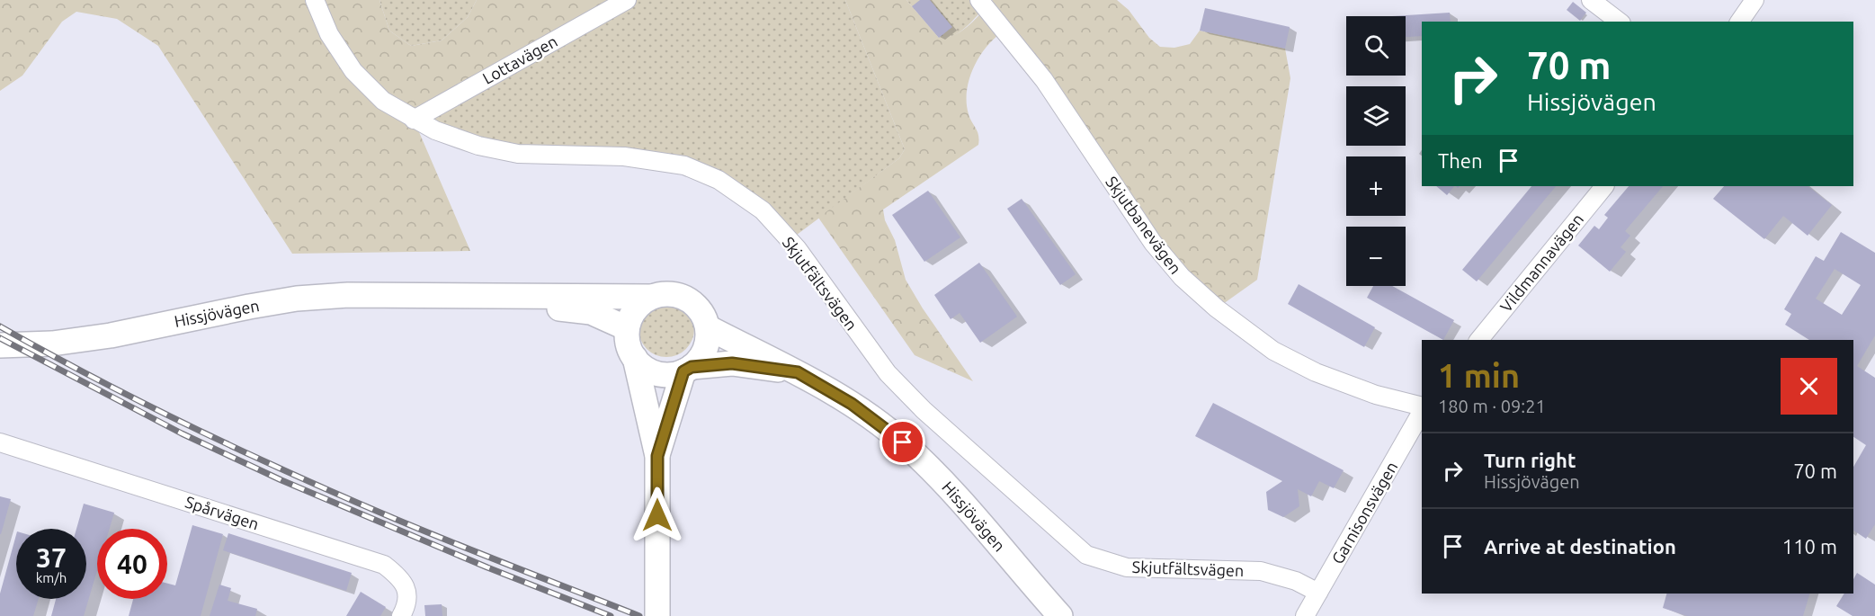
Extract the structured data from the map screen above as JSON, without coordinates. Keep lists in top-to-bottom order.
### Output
{
  "streets": {
    "main road": ["Hissjövägen"],
    "street": [
      "Lottavägen",
      "Skjutbanevägen",
      "Vildmannavägen",
      "Skjutfältsvägen",
      "Spårvägen",
      "Garnisonsvägen"
    ]
  },
  "crossings": [
    ["Lottavägen", "Skjutfältsvägen"],
    ["Skjutfältsvägen", "Garnisonsvägen"]
  ],
  "page": {
    "map_buttons": ["+", "−"],
    "turn": ["70 m", "Hissjövägen"],
    "then": "Then",
    "heading": ["1 min", "180 m · 09:21"],
    "list": [
      {
        "name": "Turn right",
        "note": "Hissjövägen",
        "value": "70 m"
      },
      {
        "name": "Arrive at destination",
        "value": "110 m"
      }
    ],
    "speed": "37 km/h",
    "limit": "40"
  }
}
